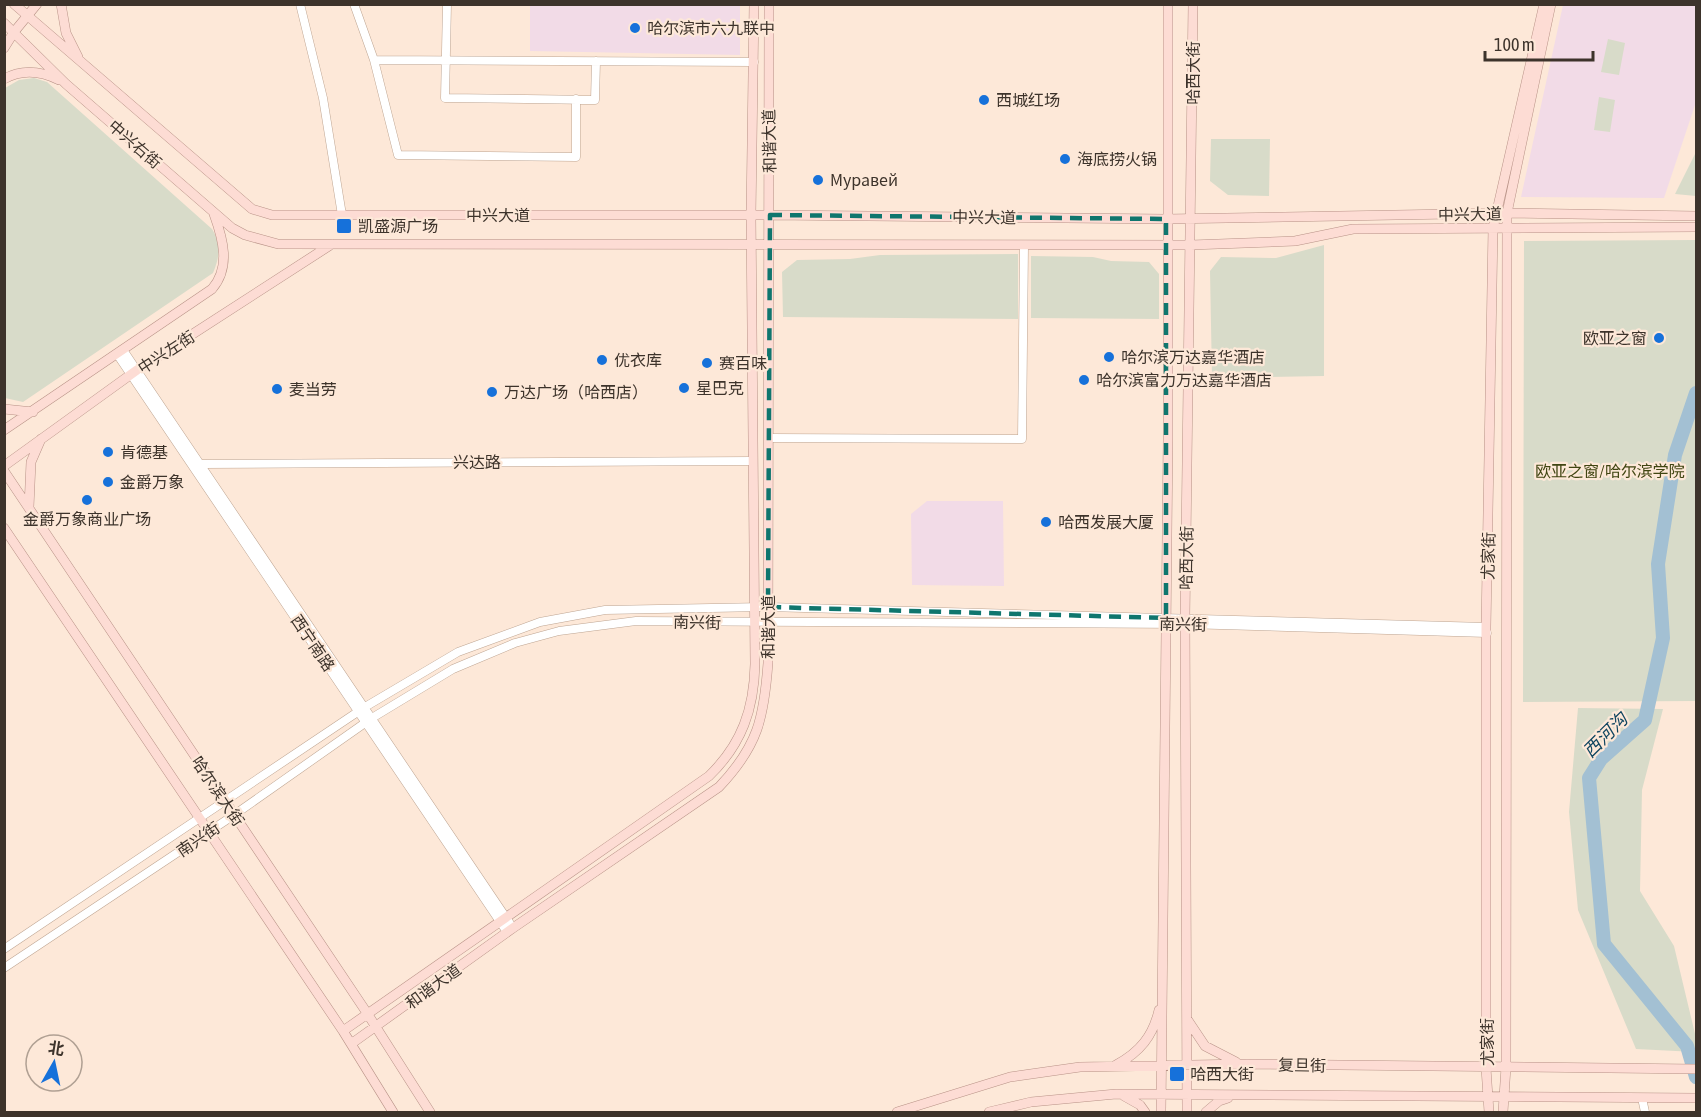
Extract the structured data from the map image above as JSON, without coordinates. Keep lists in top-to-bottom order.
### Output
{
  "streets": {
    "main road": [
      "哈西大街",
      "和谐大道",
      "中兴右街",
      "中兴大道",
      "中兴左街",
      "尤家街",
      "哈尔滨大街",
      "复旦街"
    ],
    "street": ["兴达路", "南兴街", "西宁南路"]
  },
  "crossings": [
    ["哈西大街", "中兴大道"],
    ["哈西大街", "南兴街"],
    ["哈西大街", "复旦街"],
    ["和谐大道", "中兴大道"],
    ["和谐大道", "兴达路"],
    ["和谐大道", "南兴街"],
    ["和谐大道", "西宁南路"],
    ["和谐大道", "哈尔滨大街"],
    ["中兴右街", "中兴大道"],
    ["中兴右街", "中兴左街"],
    ["中兴大道", "中兴左街"],
    ["中兴大道", "尤家街"],
    ["中兴左街", "西宁南路"],
    ["兴达路", "西宁南路"],
    ["尤家街", "南兴街"],
    ["尤家街", "复旦街"],
    ["南兴街", "西宁南路"],
    ["南兴街", "哈尔滨大街"]
  ],
  "water": ["西河沟"],
  "parks": ["欧亚之窗/哈尔滨学院"],
  "places": {
    "other": [
      "哈尔滨市六九联中",
      "西城红场",
      "海底捞火锅",
      "Муравей",
      "欧亚之窗",
      "哈尔滨万达嘉华酒店",
      "优衣库",
      "赛百味",
      "哈尔滨富力万达嘉华酒店",
      "星巴克",
      "麦当劳",
      "万达广场（哈西店）",
      "肯德基",
      "金爵万象",
      "金爵万象商业广场",
      "哈西发展大厦"
    ],
    "transit": ["凯盛源广场", "哈西大街"]
  },
  "scale_bar": "100 m",
  "north": "top"
}
